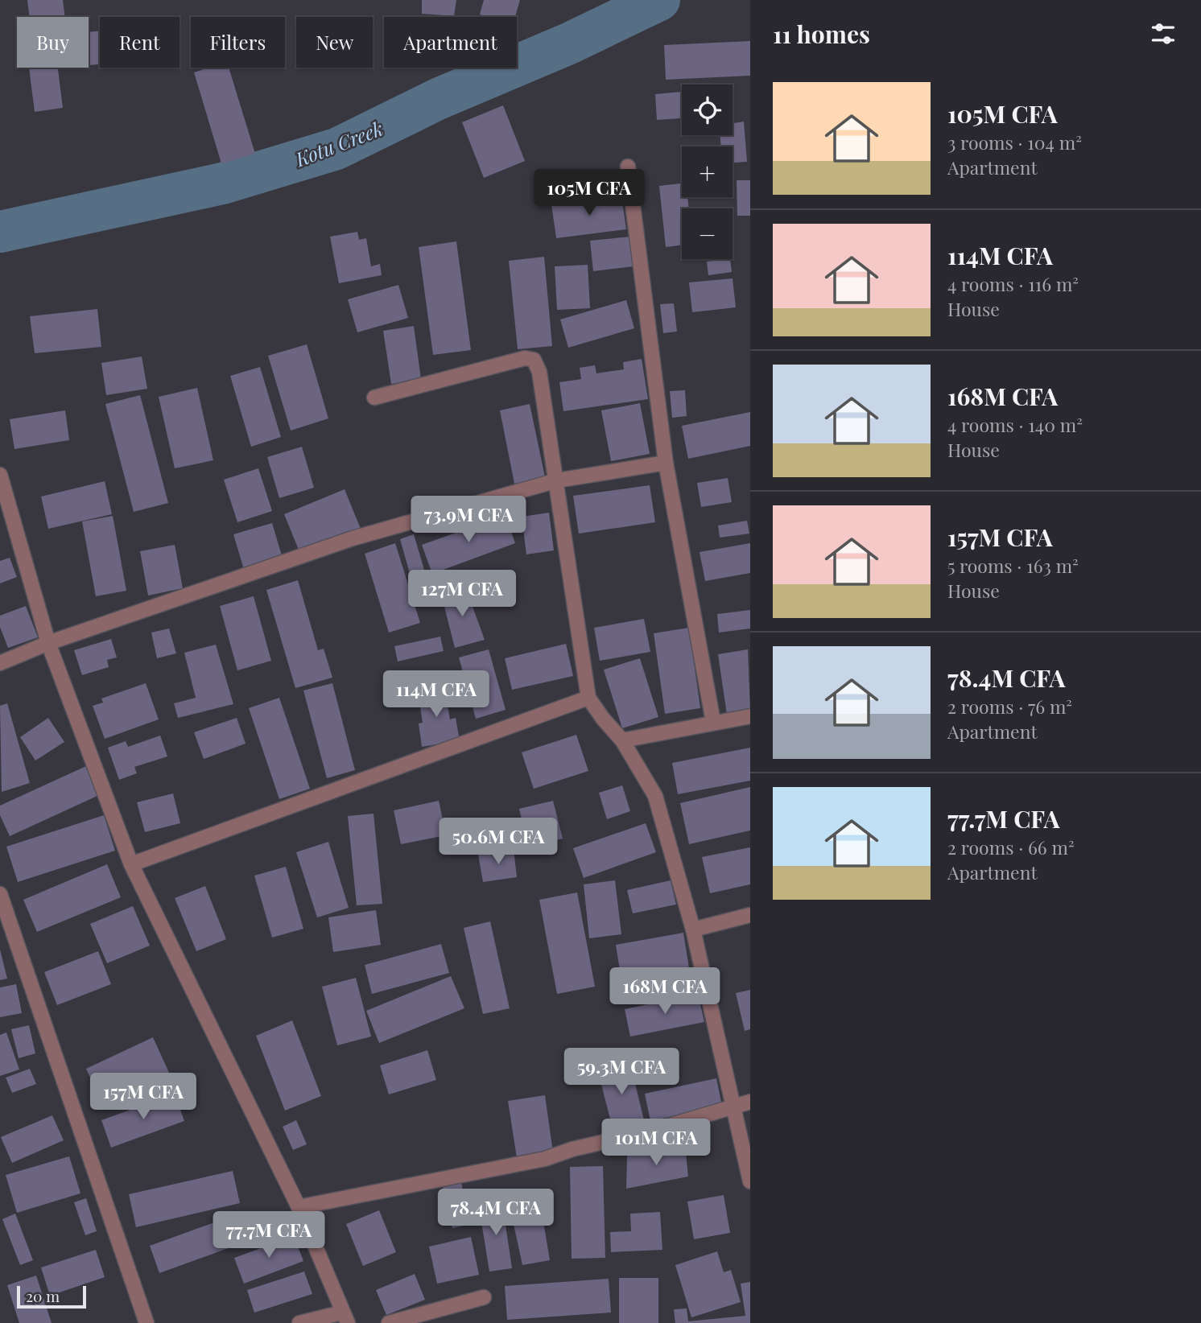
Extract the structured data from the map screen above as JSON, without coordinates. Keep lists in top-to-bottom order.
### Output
{
  "water": ["Kotu Creek"],
  "scale_bar": "20 m",
  "page": {
    "heading": "11 homes",
    "chip": [
      "Buy",
      "Rent",
      "Filters",
      "New",
      "Apartment"
    ],
    "list": [
      {
        "name": "105M CFA",
        "note": "3 rooms · 104 m² · Apartment"
      },
      {
        "name": "114M CFA",
        "note": "4 rooms · 116 m² · House"
      },
      {
        "name": "168M CFA",
        "note": "4 rooms · 140 m² · House"
      },
      {
        "name": "157M CFA",
        "note": "5 rooms · 163 m² · House"
      },
      {
        "name": "78.4M CFA",
        "note": "2 rooms · 76 m² · Apartment"
      },
      {
        "name": "77.7M CFA",
        "note": "2 rooms · 66 m² · Apartment"
      }
    ],
    "map_buttons": ["+", "−"],
    "price": [
      "105M CFA",
      "73.9M CFA",
      "127M CFA",
      "114M CFA",
      "50.6M CFA",
      "168M CFA",
      "59.3M CFA",
      "157M CFA",
      "101M CFA",
      "78.4M CFA",
      "77.7M CFA"
    ],
    "scale": "20 m"
  }
}
